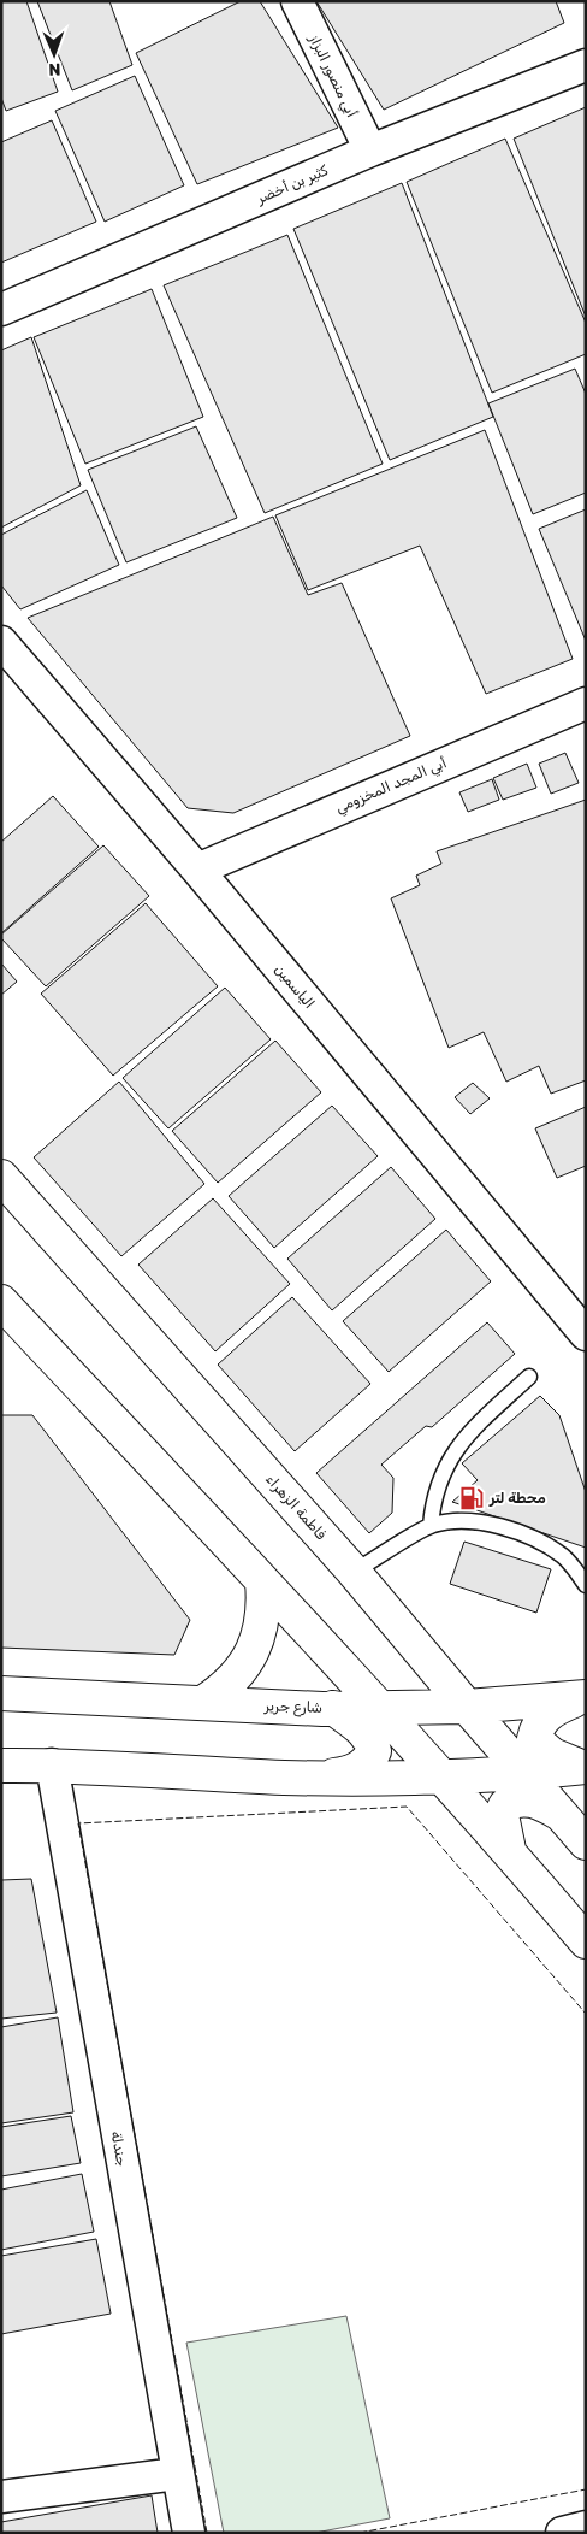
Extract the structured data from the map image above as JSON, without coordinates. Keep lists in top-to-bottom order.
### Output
{
  "streets": {
    "main road": ["فاطمة الزهراء", "شارع جرير"],
    "street": [
      "أبي منصور البزاز",
      "كثير بن أخضر",
      "أبي المجد المخزومي",
      "الياسمين",
      "جندلة"
    ]
  },
  "crossings": [
    ["أبي منصور البزاز", "كثير بن أخضر"],
    ["أبي المجد المخزومي", "الياسمين"],
    ["فاطمة الزهراء", "شارع جرير"]
  ],
  "places": {
    "fuel station": ["محطة لتر"]
  },
  "north": "bottom"
}
